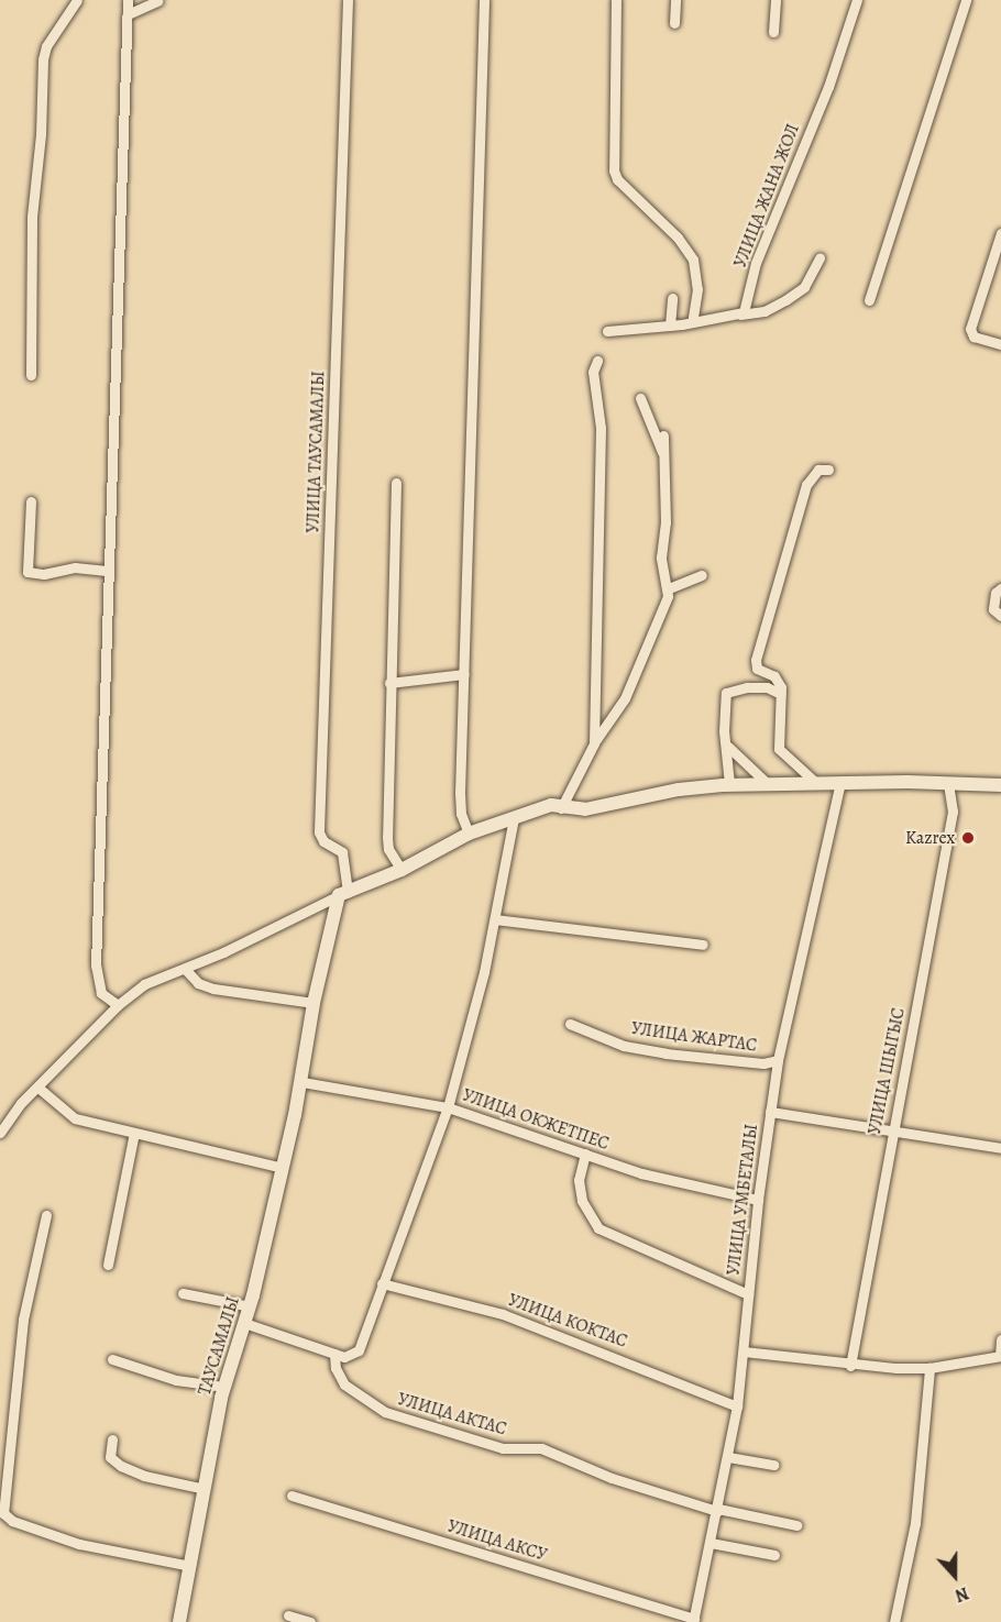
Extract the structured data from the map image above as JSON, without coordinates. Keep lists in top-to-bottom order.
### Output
{
  "streets": {
    "street": [
      "УЛИЦА ЖАНА ЖОЛ",
      "УЛИЦА ТАУСАМАЛЫ",
      "УЛИЦА ЖАРТАС",
      "УЛИЦА ШЫГЫС",
      "УЛИЦА ОКЖЕТПЕС",
      "УЛИЦА УМБЕТАЛЫ",
      "УЛИЦА КОКТАС",
      "ТАУСАМАЛЫ",
      "УЛИЦА АКТАС",
      "УЛИЦА АКСУ"
    ]
  },
  "crossings": [
    ["УЛИЦА ТАУСАМАЛЫ", "УЛИЦА ОКЖЕТПЕС"],
    ["УЛИЦА ТАУСАМАЛЫ", "ТАУСАМАЛЫ"],
    ["УЛИЦА ЖАРТАС", "УЛИЦА УМБЕТАЛЫ"],
    ["УЛИЦА ОКЖЕТПЕС", "УЛИЦА УМБЕТАЛЫ"],
    ["УЛИЦА ОКЖЕТПЕС", "ТАУСАМАЛЫ"],
    ["УЛИЦА УМБЕТАЛЫ", "УЛИЦА КОКТАС"],
    ["УЛИЦА УМБЕТАЛЫ", "УЛИЦА АКТАС"],
    ["УЛИЦА УМБЕТАЛЫ", "УЛИЦА АКСУ"]
  ],
  "places": ["Kazrex"],
  "north": "bottom"
}
